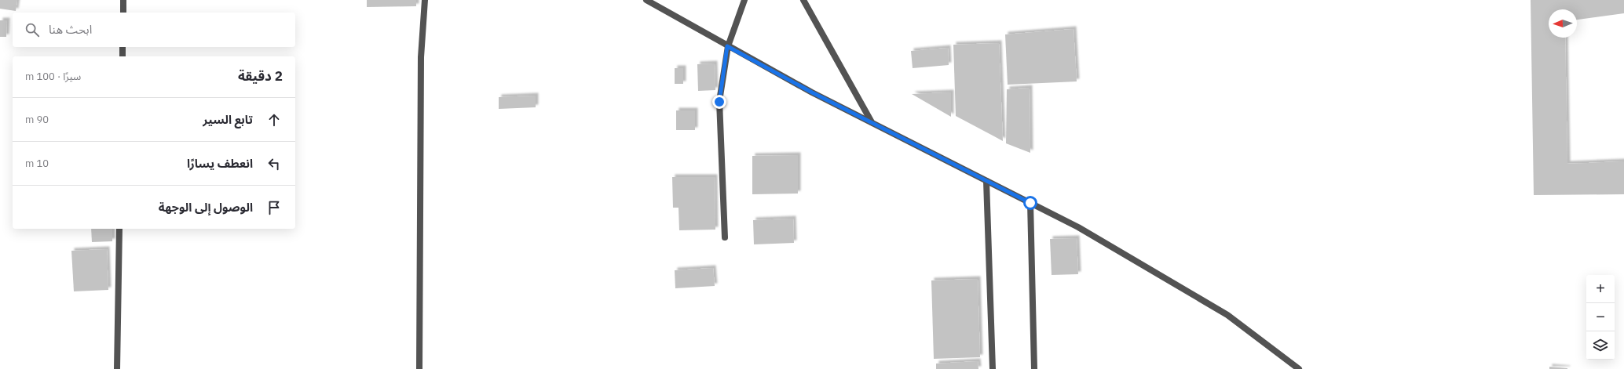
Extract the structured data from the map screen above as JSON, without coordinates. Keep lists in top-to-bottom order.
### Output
{
  "north": "left",
  "page": {
    "search": "ابحث هنا",
    "heading": ["2 دقيقة", "سيرًا · 100 m"],
    "list": [
      ["تابع السير", "90 m"],
      ["انعطف يسارًا", "10 m"],
      "الوصول إلى الوجهة"
    ],
    "map_buttons": ["+", "−"]
  }
}
